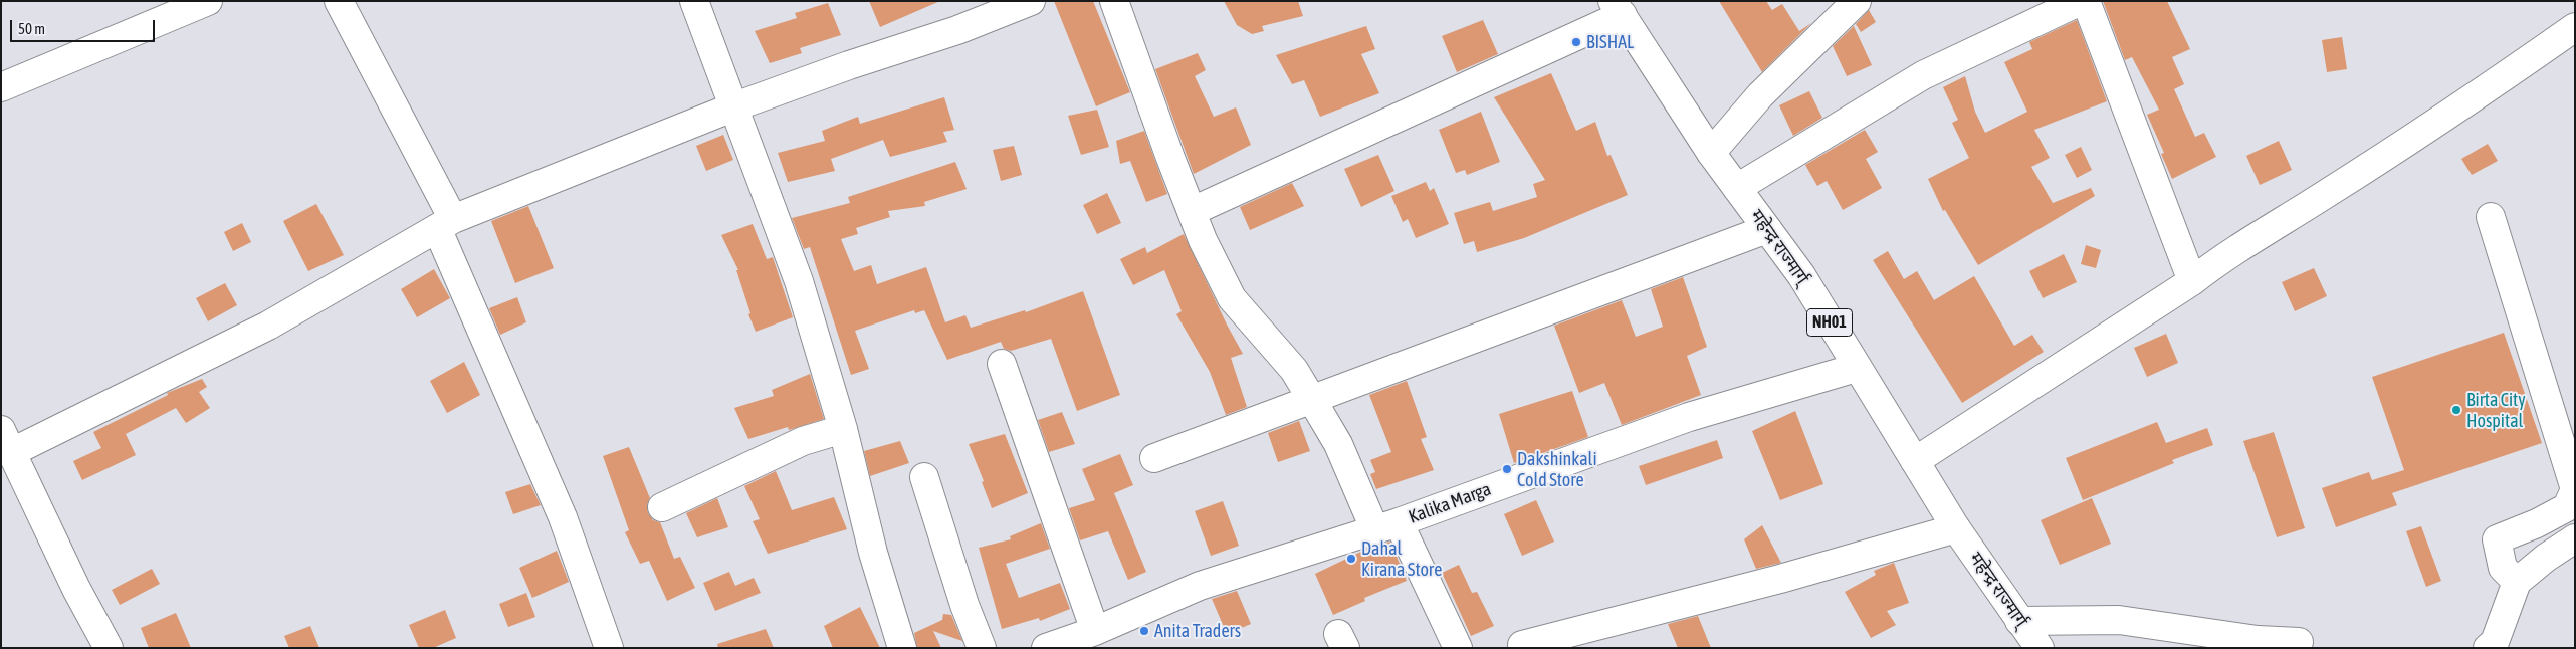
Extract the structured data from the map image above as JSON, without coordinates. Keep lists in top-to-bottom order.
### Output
{
  "streets": {
    "main road": ["महेन्द्र राज्मार्ग्", "NH01", "Kalika Marga"]
  },
  "crossings": [
    ["महेन्द्र राज्मार्ग्", "Kalika Marga"]
  ],
  "places": [
    "BISHAL",
    "Birta City Hospital",
    "Dakshinkali Cold Store",
    "Dahal Kirana Store",
    "Anita Traders"
  ],
  "scale_bar": "50 m"
}
